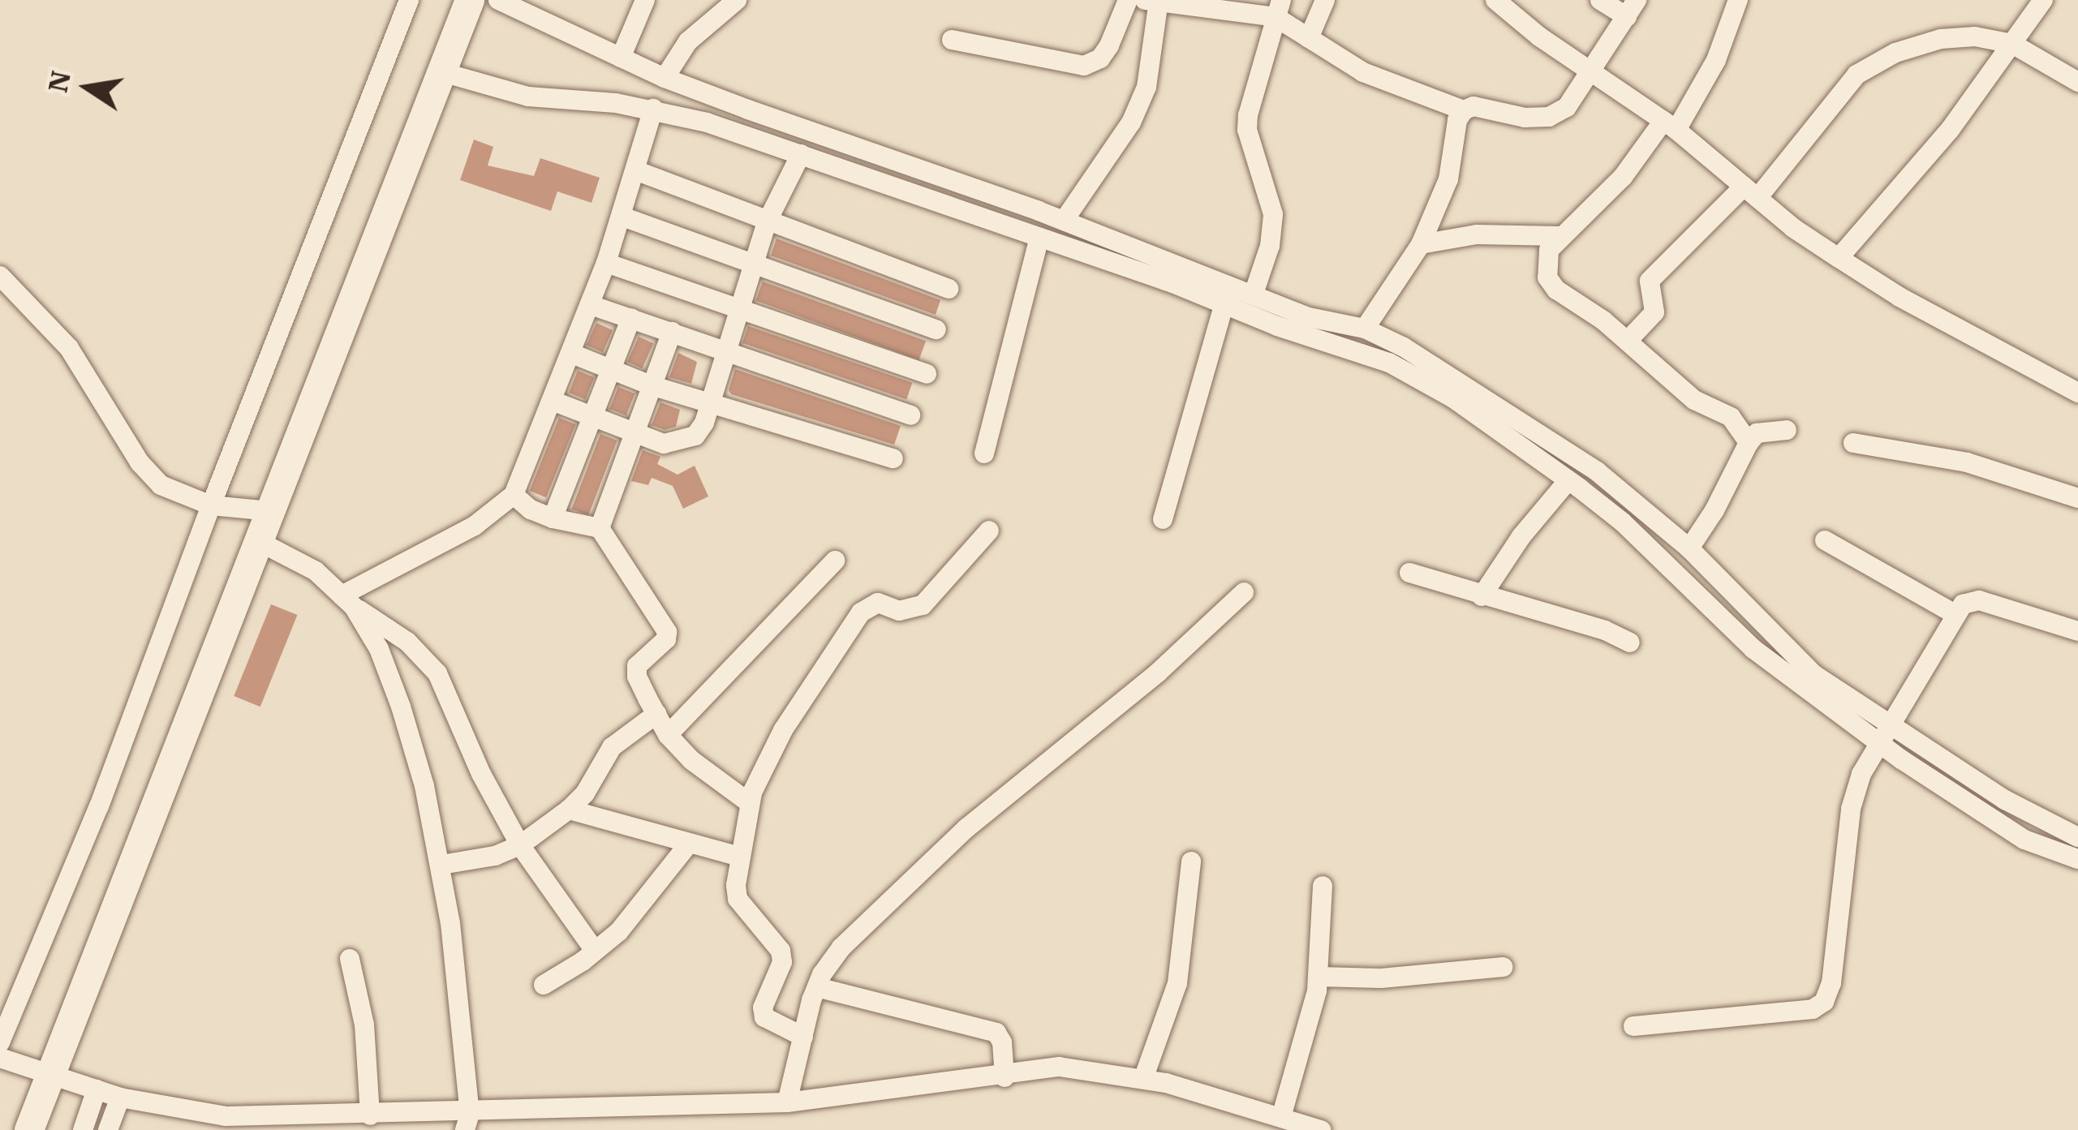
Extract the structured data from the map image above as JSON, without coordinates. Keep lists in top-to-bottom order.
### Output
{
  "north": "left"
}
